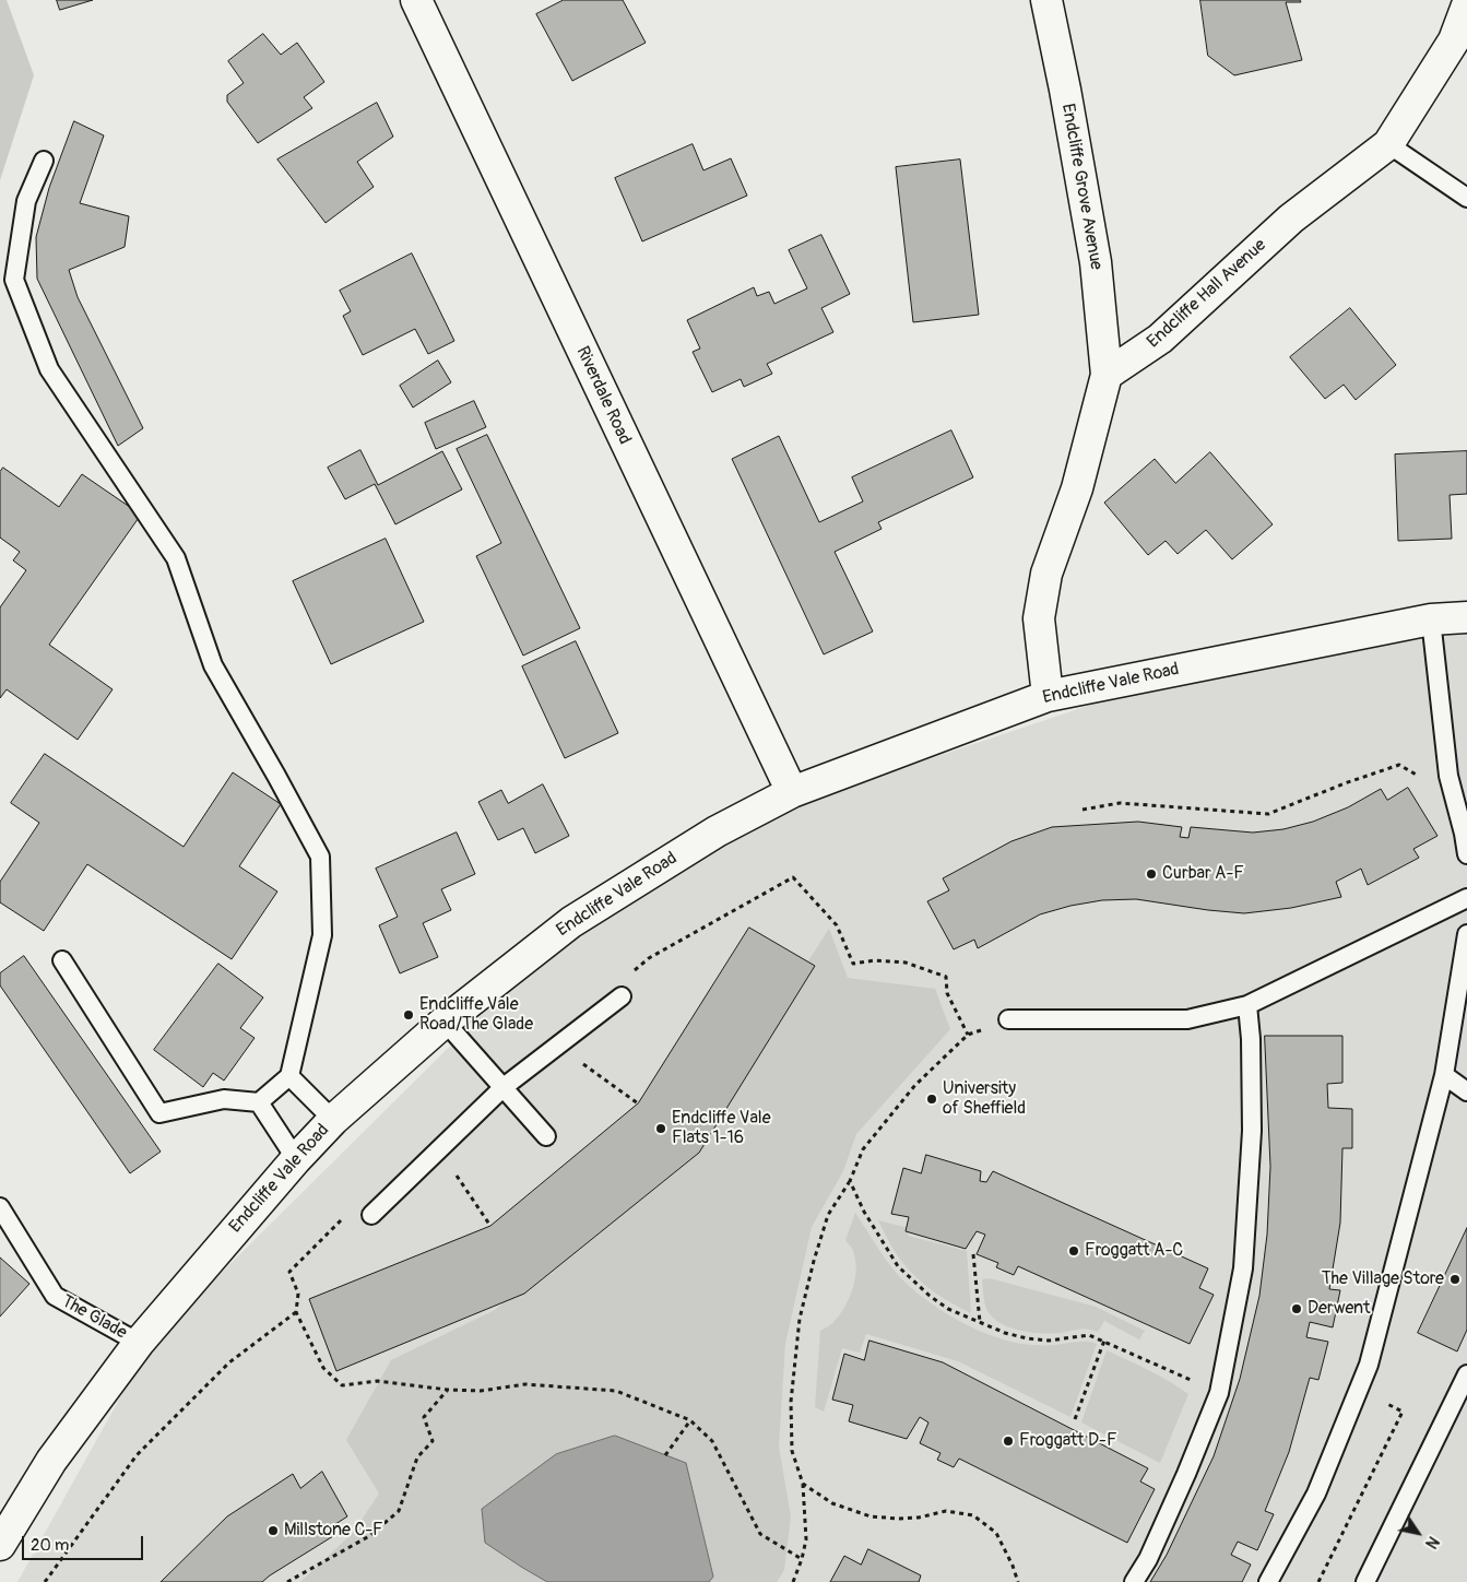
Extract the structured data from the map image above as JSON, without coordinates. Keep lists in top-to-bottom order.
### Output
{
  "streets": {
    "street": [
      "Endcliffe Grove Avenue",
      "Endcliffe Hall Avenue",
      "Riverdale Road",
      "Endcliffe Vale Road"
    ],
    "lane": ["The Glade"]
  },
  "crossings": [
    ["Endcliffe Grove Avenue", "Endcliffe Hall Avenue"],
    ["Riverdale Road", "Endcliffe Vale Road"],
    ["Endcliffe Vale Road", "The Glade"]
  ],
  "places": [
    "Curbar A-F",
    "Endcliffe Vale Road/The Glade",
    "University of Sheffield",
    "Endcliffe Vale Flats 1-16",
    "Froggatt A-C",
    "The Village Store",
    "Derwent",
    "Froggatt D-F",
    "Millstone C-F"
  ],
  "scale_bar": "20 m",
  "north": "bottom right"
}
